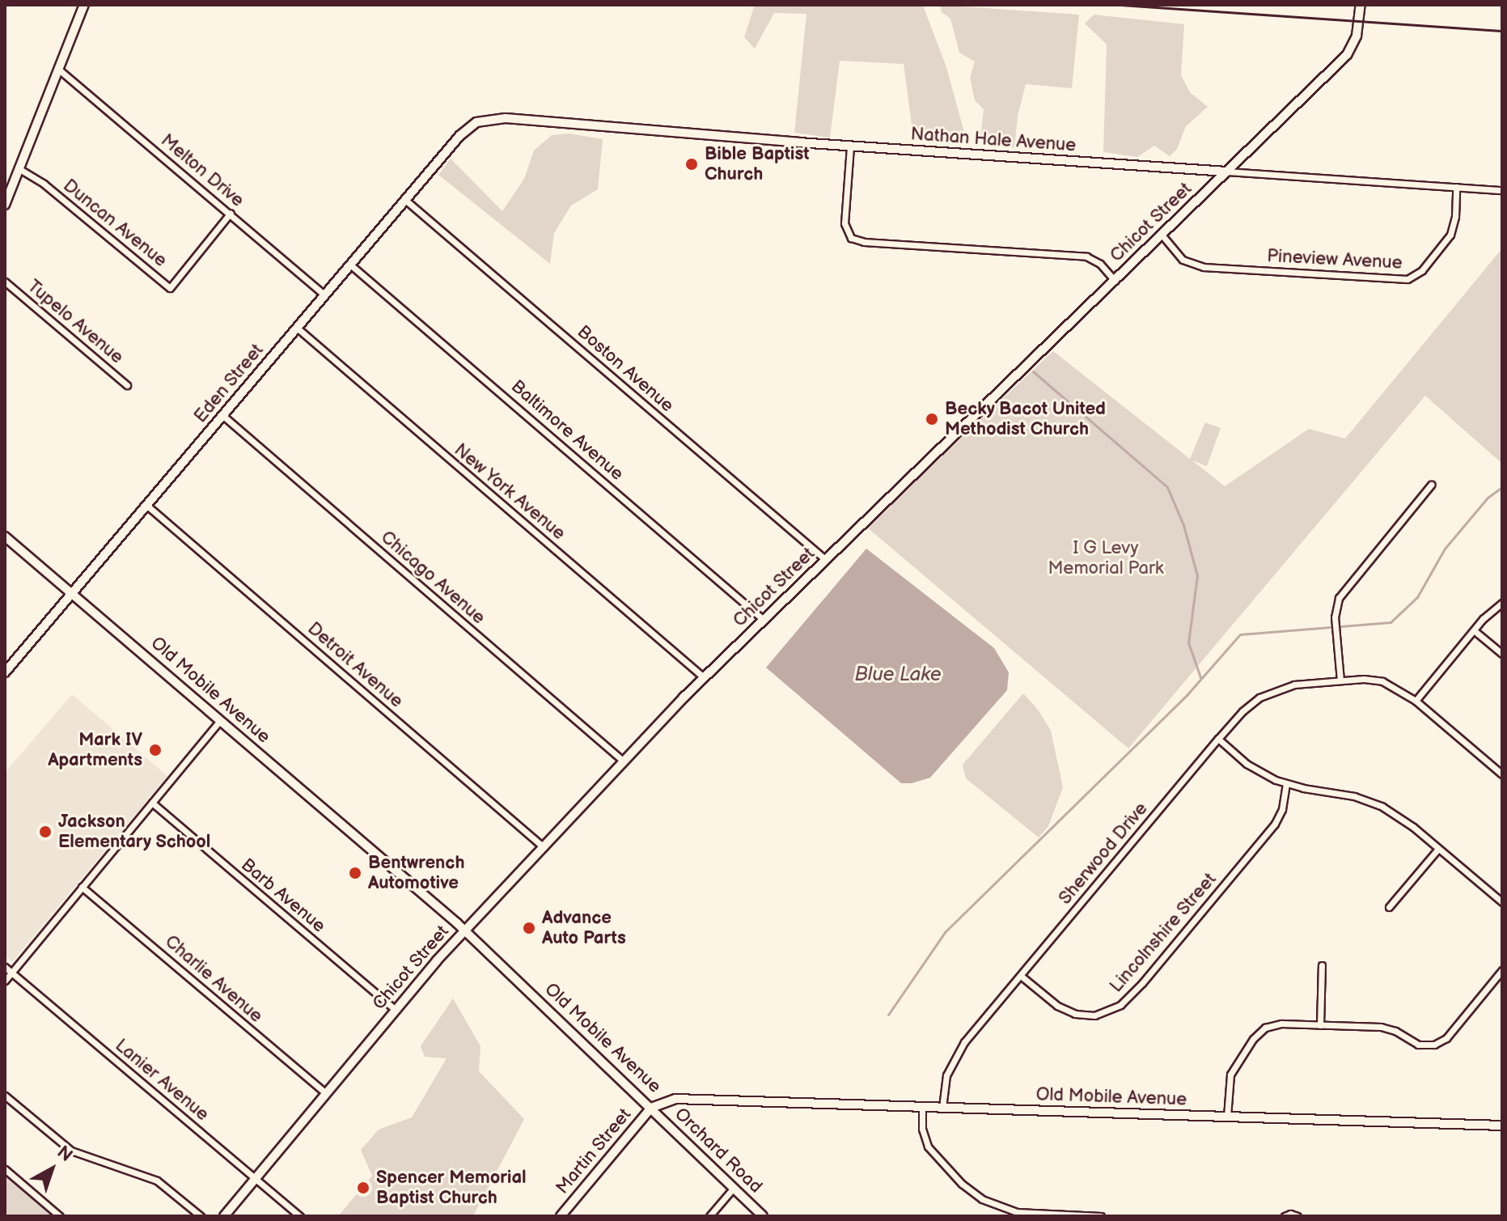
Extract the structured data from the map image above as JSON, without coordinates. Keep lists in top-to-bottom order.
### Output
{
  "streets": {
    "main road": [
      "Nathan Hale Avenue",
      "Chicot Street",
      "Eden Street",
      "Old Mobile Avenue",
      "Orchard Road",
      "Martin Street"
    ],
    "street": [
      "Melton Drive",
      "Duncan Avenue",
      "Pineview Avenue",
      "Tupelo Avenue",
      "Boston Avenue",
      "Baltimore Avenue",
      "New York Avenue",
      "Chicago Avenue",
      "Detroit Avenue",
      "Sherwood Drive",
      "Barb Avenue",
      "Lincolnshire Street",
      "Charlie Avenue",
      "Lanier Avenue"
    ]
  },
  "crossings": [
    ["Nathan Hale Avenue", "Chicot Street"],
    ["Nathan Hale Avenue", "Pineview Avenue"],
    ["Nathan Hale Avenue", "Eden Street"],
    ["Melton Drive", "Duncan Avenue"],
    ["Melton Drive", "Eden Street"],
    ["Chicot Street", "Pineview Avenue"],
    ["Chicot Street", "Boston Avenue"],
    ["Chicot Street", "Baltimore Avenue"],
    ["Chicot Street", "New York Avenue"],
    ["Chicot Street", "Chicago Avenue"],
    ["Chicot Street", "Detroit Avenue"],
    ["Chicot Street", "Old Mobile Avenue"],
    ["Chicot Street", "Barb Avenue"],
    ["Chicot Street", "Charlie Avenue"],
    ["Chicot Street", "Lanier Avenue"],
    ["Boston Avenue", "Eden Street"],
    ["Eden Street", "Baltimore Avenue"],
    ["Eden Street", "New York Avenue"],
    ["Eden Street", "Chicago Avenue"],
    ["Eden Street", "Detroit Avenue"],
    ["Eden Street", "Old Mobile Avenue"],
    ["Old Mobile Avenue", "Sherwood Drive"],
    ["Old Mobile Avenue", "Orchard Road"],
    ["Old Mobile Avenue", "Martin Street"],
    ["Sherwood Drive", "Lincolnshire Street"],
    ["Orchard Road", "Martin Street"]
  ],
  "water": ["Blue Lake"],
  "parks": ["I G Levy Memorial Park"],
  "places": [
    "Bible Baptist Church",
    "Becky Bacot United Methodist Church",
    "Mark IV Apartments",
    "Jackson Elementary School",
    "Bentwrench Automotive",
    "Advance Auto Parts",
    "Spencer Memorial Baptist Church"
  ],
  "north": "top right"
}
